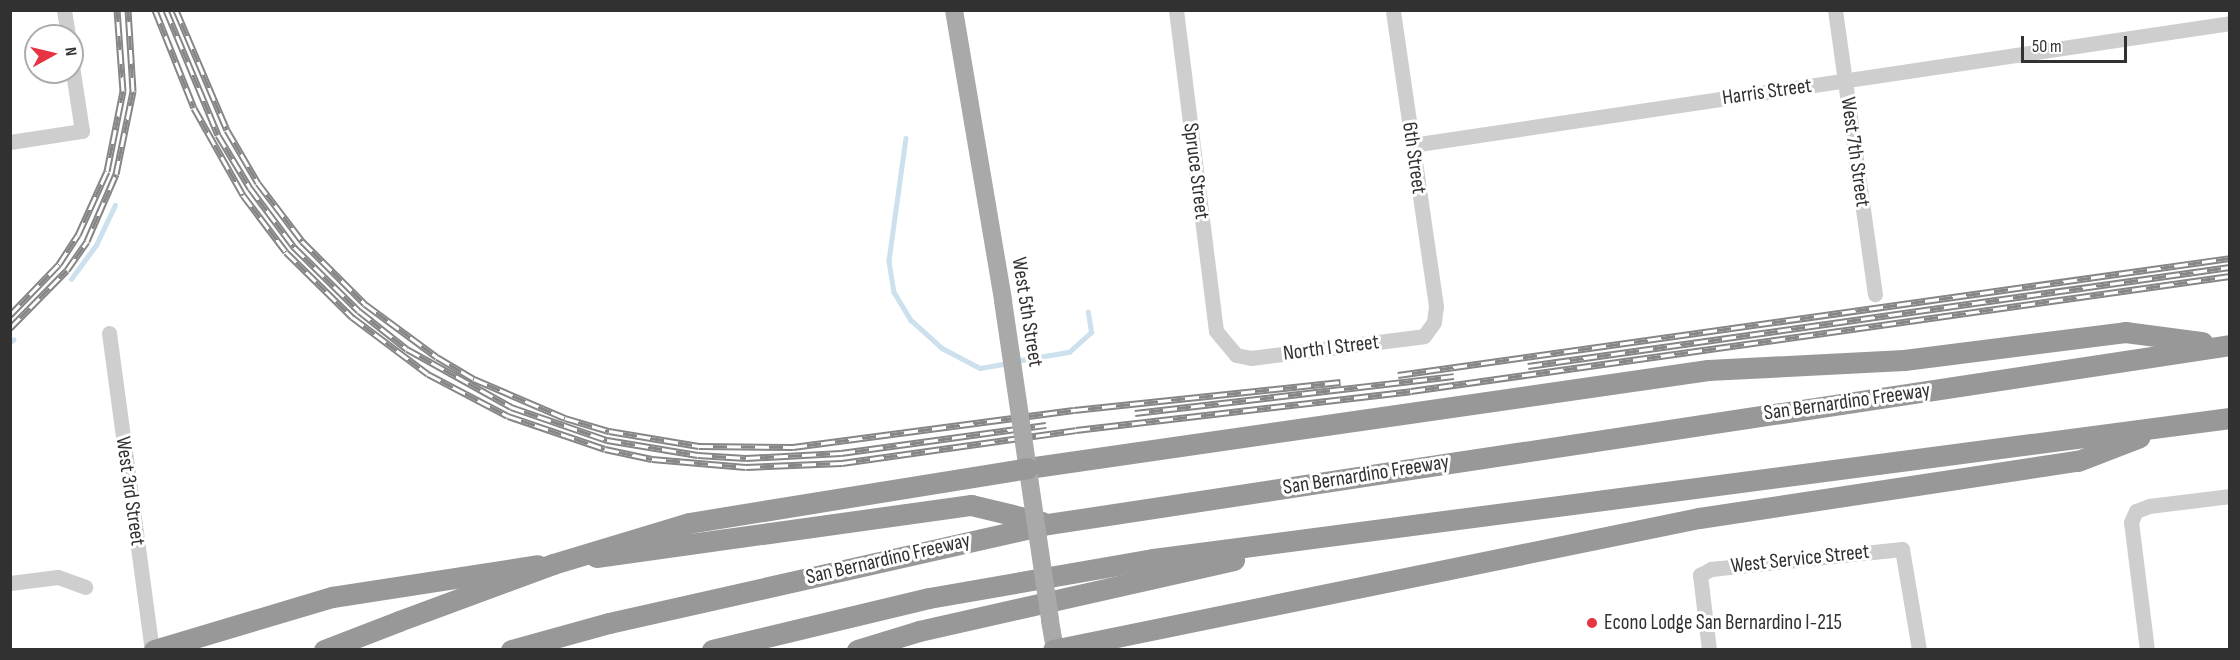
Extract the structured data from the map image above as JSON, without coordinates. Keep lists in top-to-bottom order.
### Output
{
  "streets": {
    "highway": ["San Bernardino Freeway"],
    "main road": ["West 5th Street"],
    "street": [
      "Harris Street",
      "West 7th Street",
      "6th Street",
      "Spruce Street",
      "North I Street",
      "West 3rd Street",
      "West Service Street"
    ]
  },
  "crossings": [
    ["Harris Street", "West 7th Street"],
    ["Harris Street", "6th Street"],
    ["6th Street", "North I Street"],
    ["Spruce Street", "North I Street"]
  ],
  "places": ["Econo Lodge San Bernardino I-215"],
  "scale_bar": "50 m",
  "north": "right"
}
